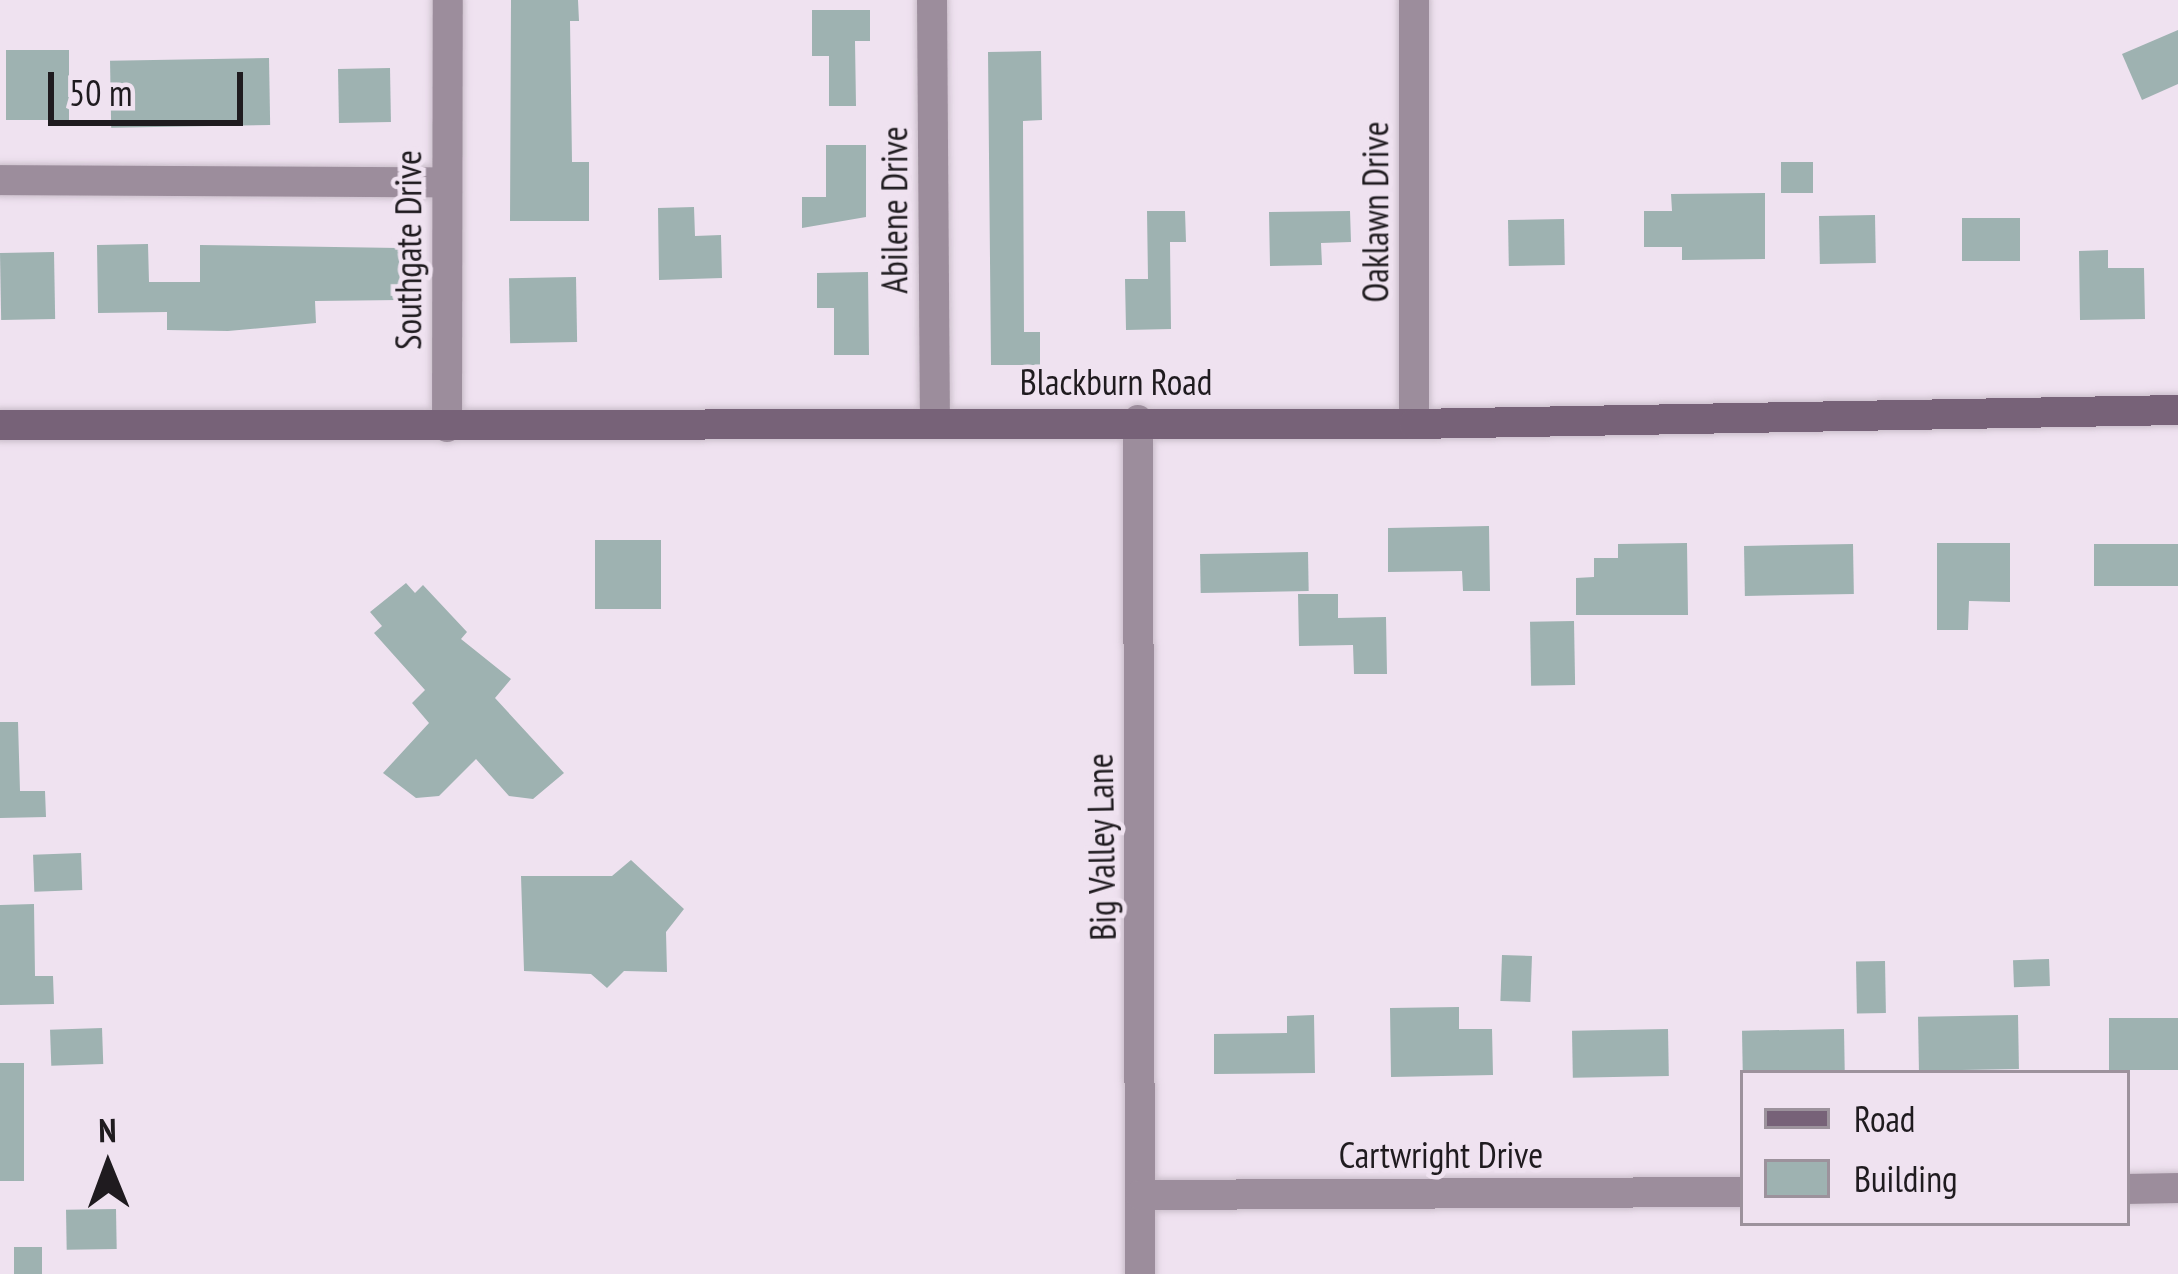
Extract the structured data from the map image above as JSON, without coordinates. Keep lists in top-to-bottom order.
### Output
{
  "streets": {
    "main road": ["Blackburn Road"],
    "street": [
      "Abilene Drive",
      "Oaklawn Drive",
      "Southgate Drive",
      "Big Valley Lane",
      "Cartwright Drive"
    ]
  },
  "crossings": [
    ["Abilene Drive", "Blackburn Road"],
    ["Oaklawn Drive", "Blackburn Road"],
    ["Southgate Drive", "Blackburn Road"],
    ["Blackburn Road", "Big Valley Lane"],
    ["Big Valley Lane", "Cartwright Drive"]
  ],
  "legend": ["Road", "Building"],
  "scale_bar": "50 m",
  "north": "top"
}
